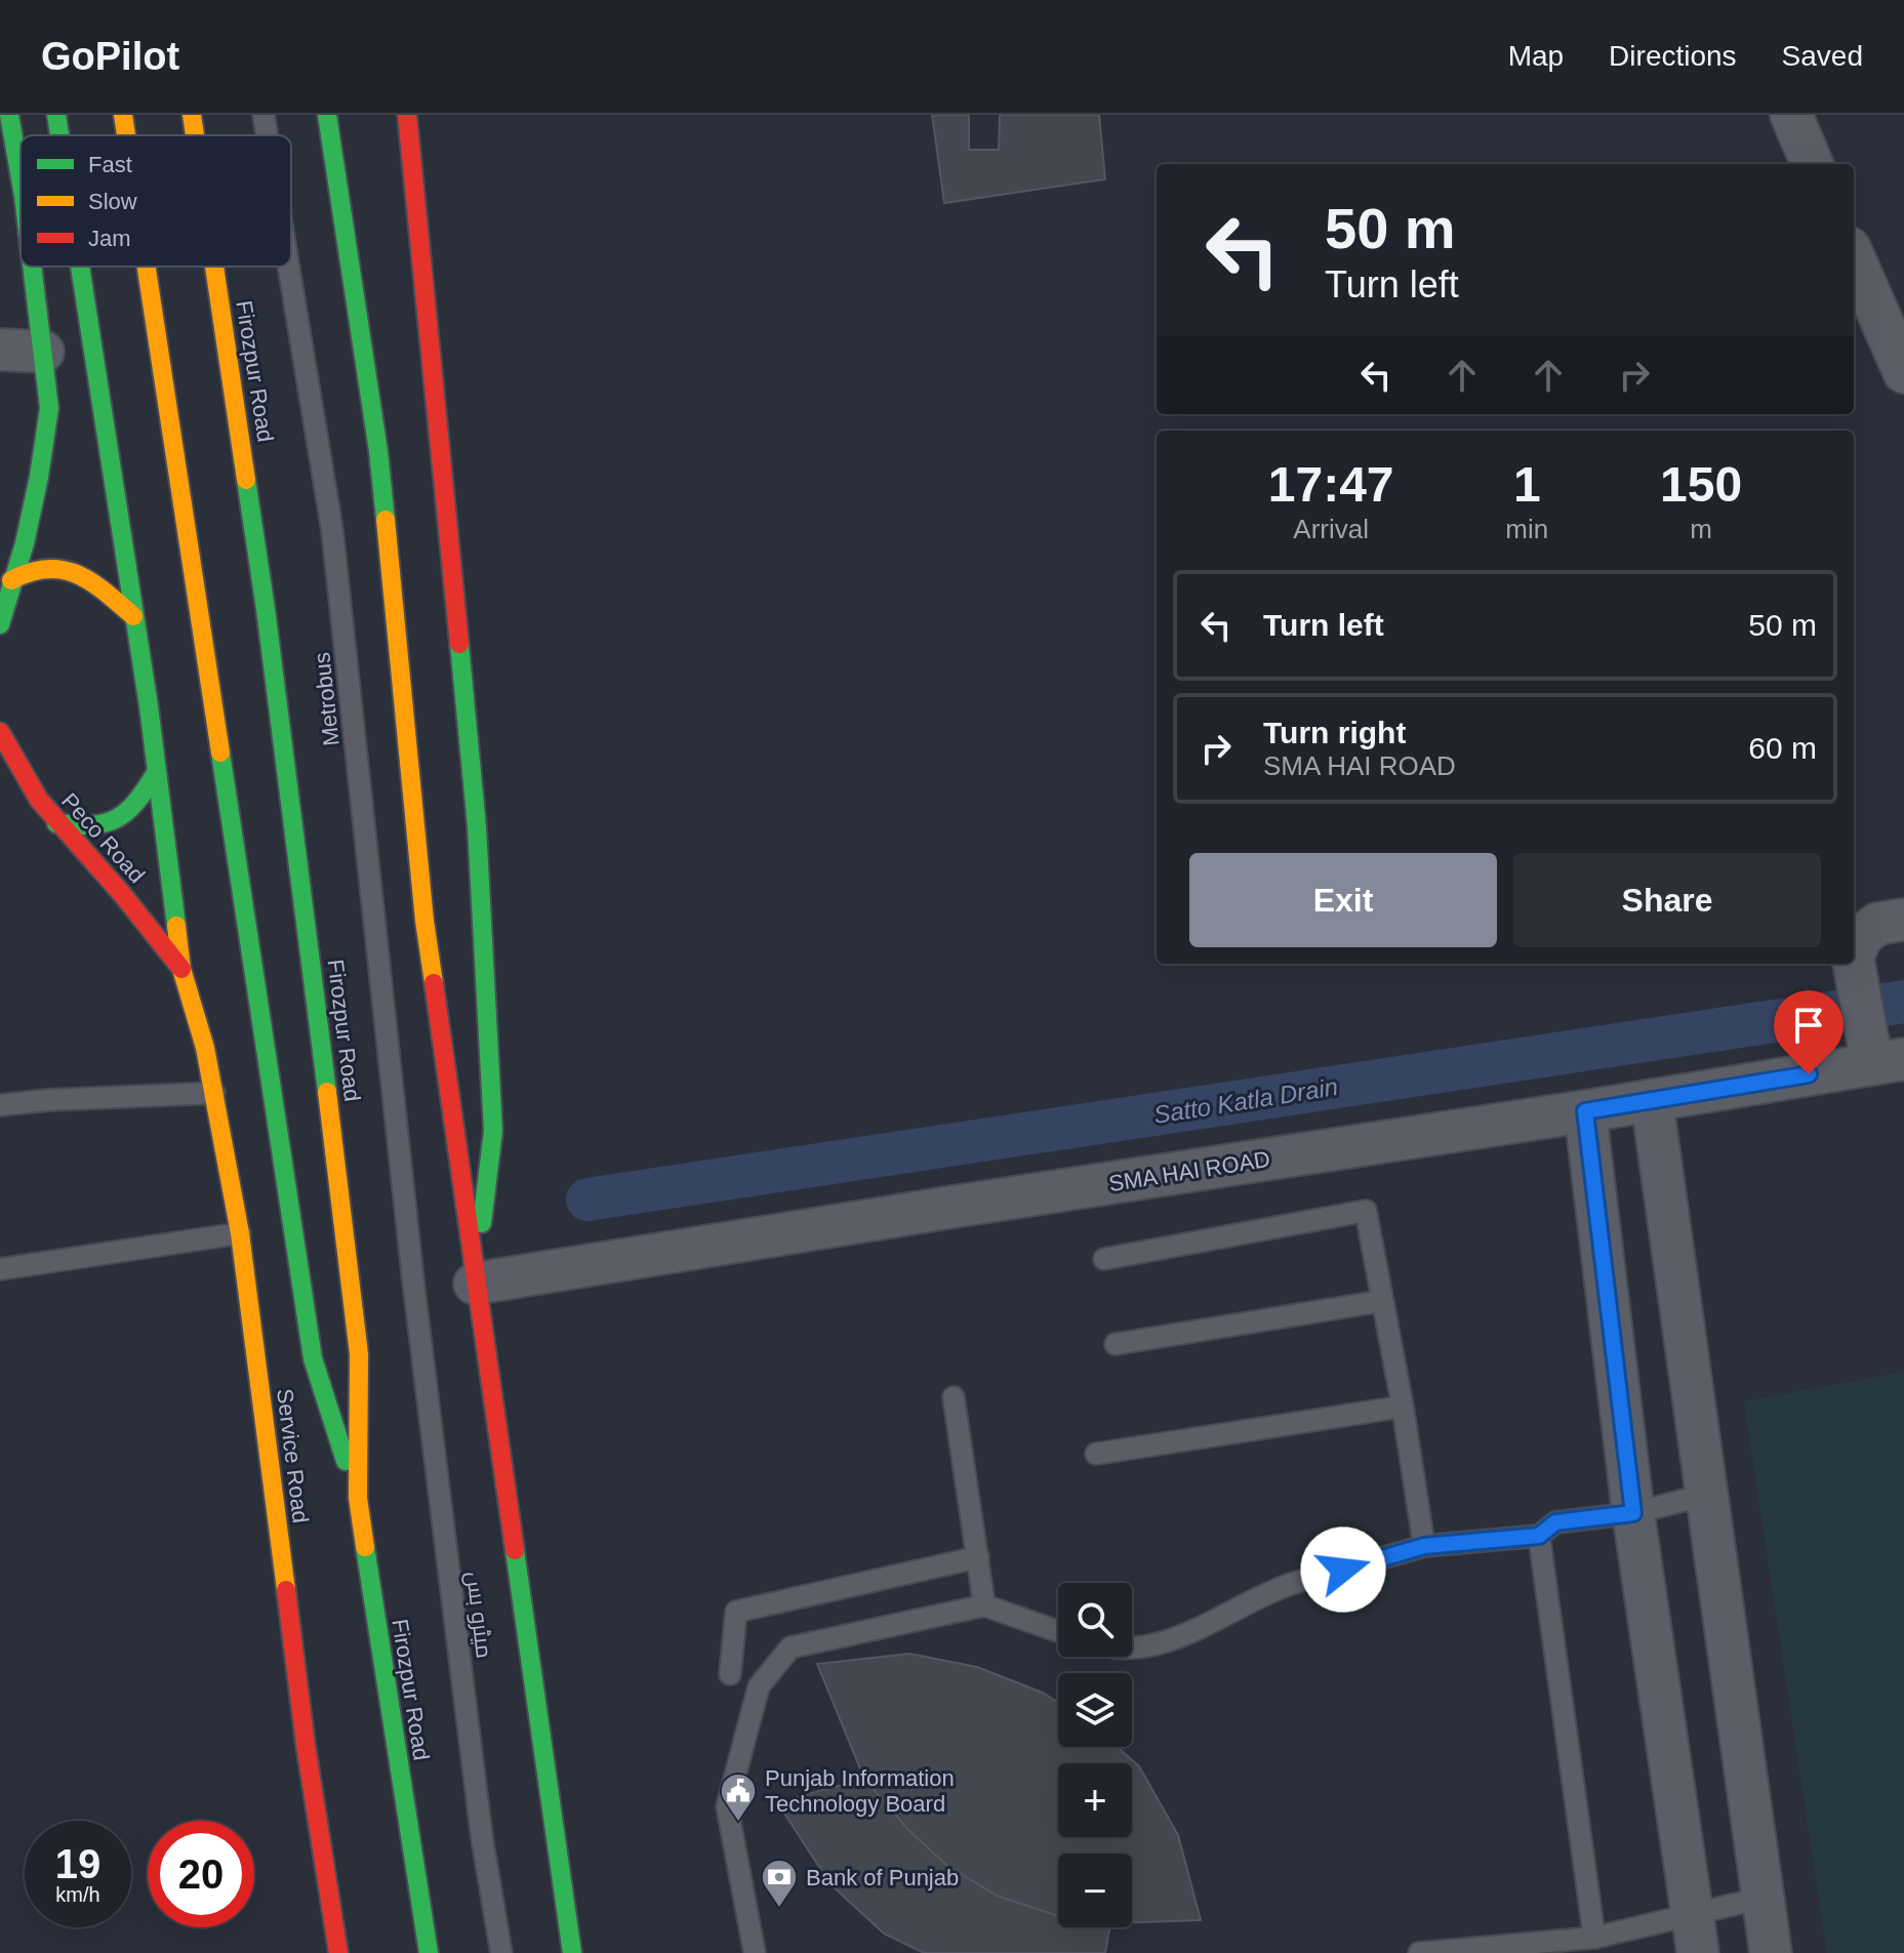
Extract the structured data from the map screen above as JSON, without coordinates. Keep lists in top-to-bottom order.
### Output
{
  "streets": {
    "main road": ["Firozpur Road", "Peco Road", "Service Road"],
    "street": ["SMA HAI ROAD"],
    "lane": ["Metrobus", "میٹرو بس"]
  },
  "crossings": [
    ["Metrobus", "میٹرو بس"],
    ["Peco Road", "Service Road"]
  ],
  "water": ["Satto Katla Drain"],
  "places": {
    "public building": ["Punjab Information Technology Board"],
    "bank": ["Bank of Punjab"]
  },
  "legend": ["Fast", "Slow", "Jam"],
  "page": {
    "header": "GoPilot",
    "nav": ["Map", "Directions", "Saved"],
    "turn": ["50 m", "Turn left"],
    "eta": [
      "17:47",
      "Arrival",
      "1",
      "min",
      "150",
      "m"
    ],
    "list": [
      {
        "name": "Turn left",
        "value": "50 m"
      },
      {
        "name": "Turn right",
        "note": "SMA HAI ROAD",
        "value": "60 m"
      }
    ],
    "buttons": ["Exit", "Share"],
    "map_buttons": ["+", "−"],
    "speed": "19 km/h",
    "limit": "20"
  }
}
